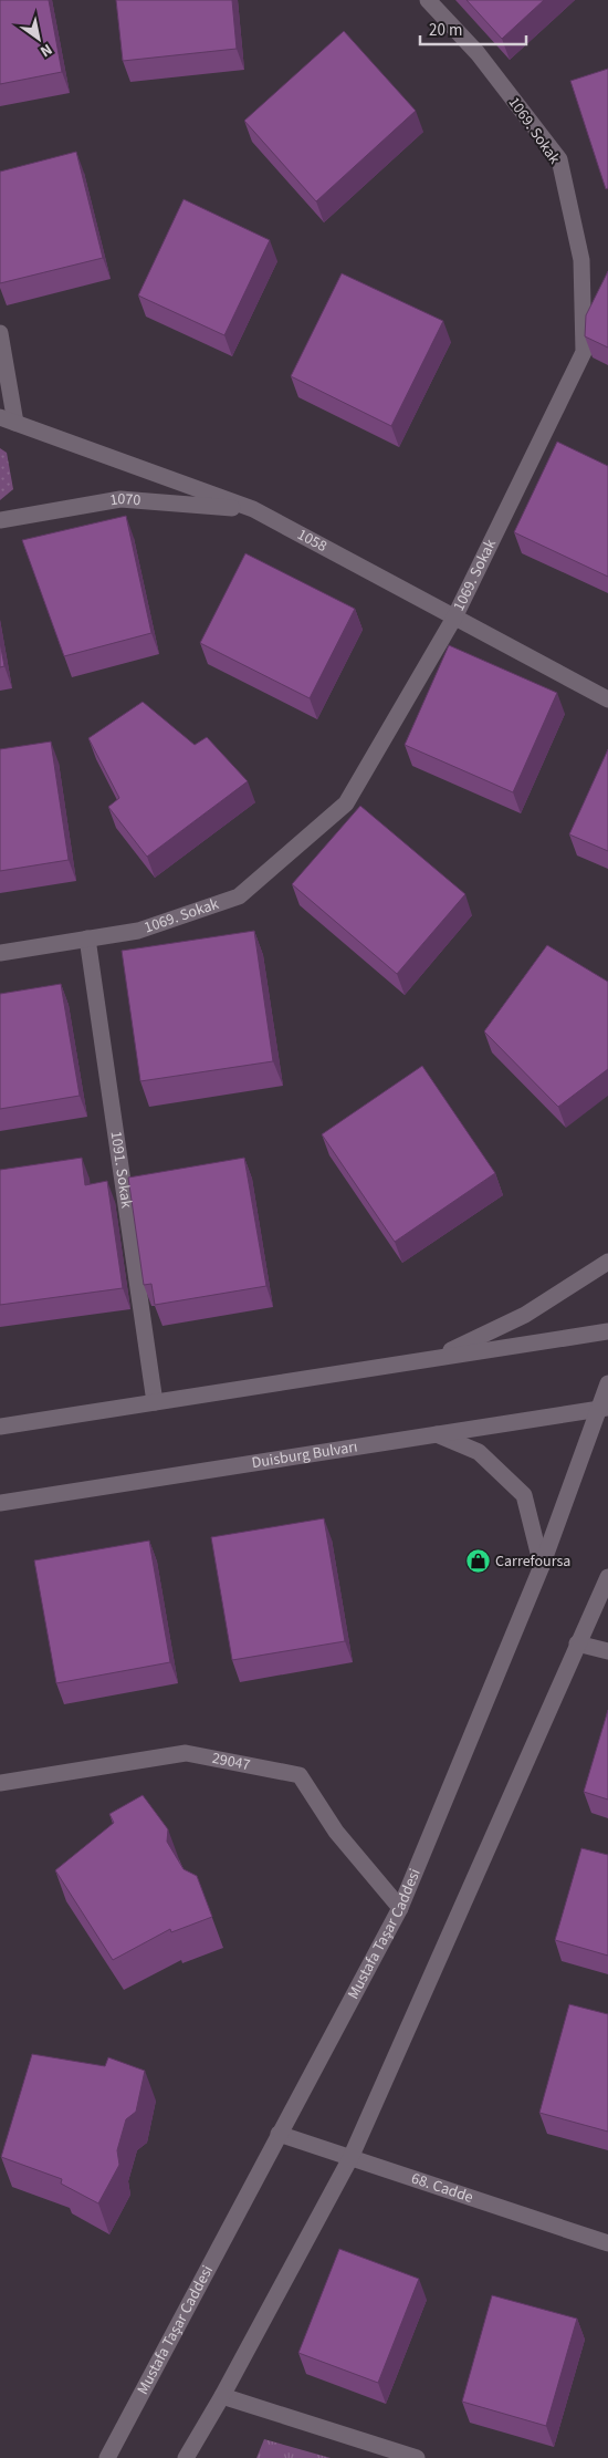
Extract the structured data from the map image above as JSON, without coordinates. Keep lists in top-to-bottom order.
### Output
{
  "streets": {
    "street": [
      "1069. Sokak",
      "1070",
      "1058",
      "1091. Sokak",
      "Duisburg Bulvarı",
      "29047",
      "Mustafa Taşar Caddesi",
      "68. Cadde"
    ]
  },
  "crossings": [
    ["1069. Sokak", "1058"],
    ["1069. Sokak", "1091. Sokak"],
    ["1070", "1058"],
    ["Duisburg Bulvarı", "Mustafa Taşar Caddesi"],
    ["29047", "Mustafa Taşar Caddesi"],
    ["Mustafa Taşar Caddesi", "68. Cadde"]
  ],
  "places": {
    "shop": ["Carrefoursa"]
  },
  "scale_bar": "20 m",
  "north": "bottom right"
}
